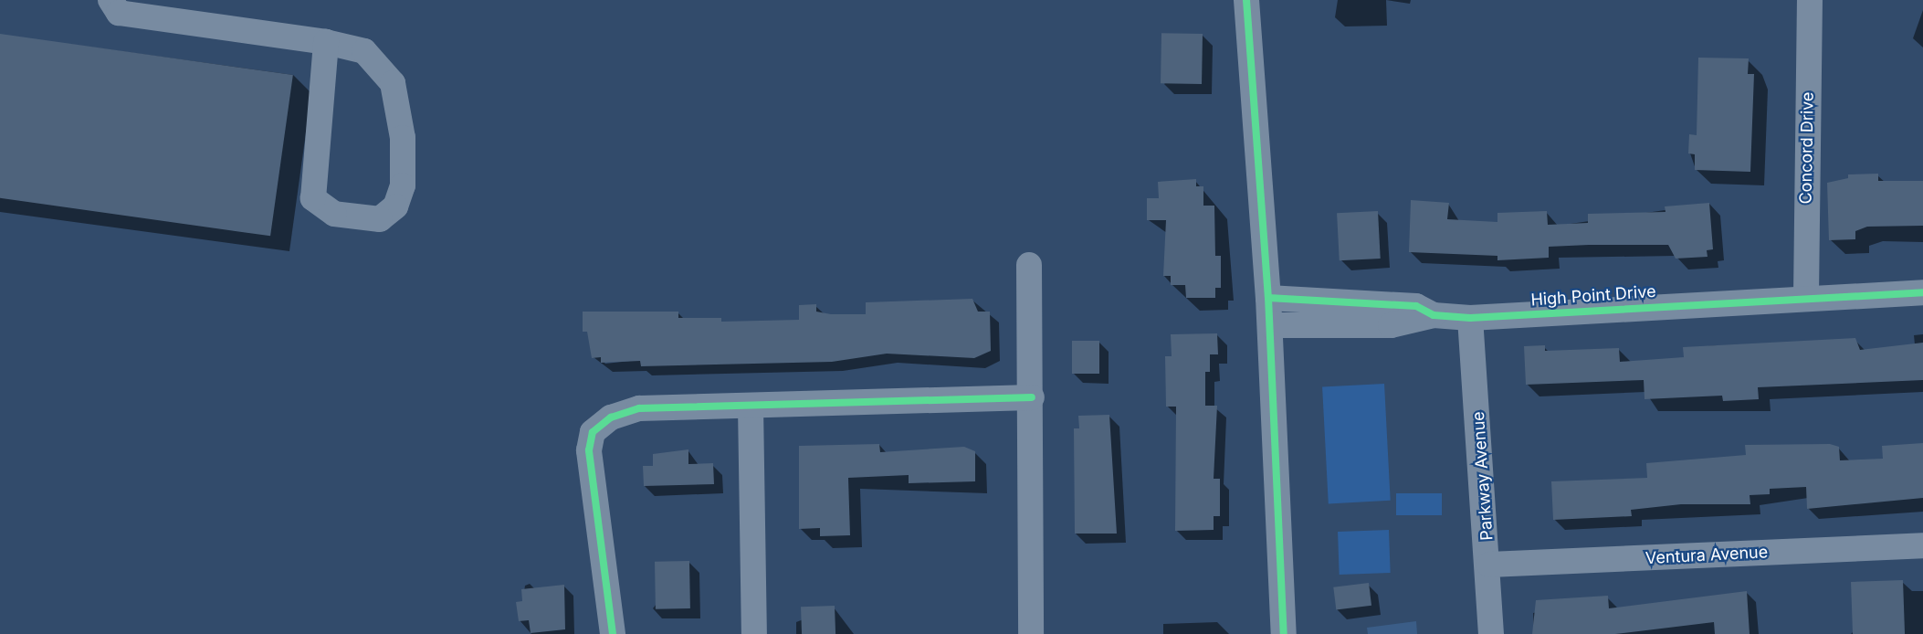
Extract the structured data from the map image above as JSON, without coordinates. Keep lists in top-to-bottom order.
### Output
{
  "streets": {
    "street": [
      "Concord Drive",
      "High Point Drive",
      "Parkway Avenue",
      "Ventura Avenue"
    ]
  },
  "crossings": [
    ["Concord Drive", "High Point Drive"],
    ["High Point Drive", "Parkway Avenue"],
    ["Parkway Avenue", "Ventura Avenue"]
  ]
}
